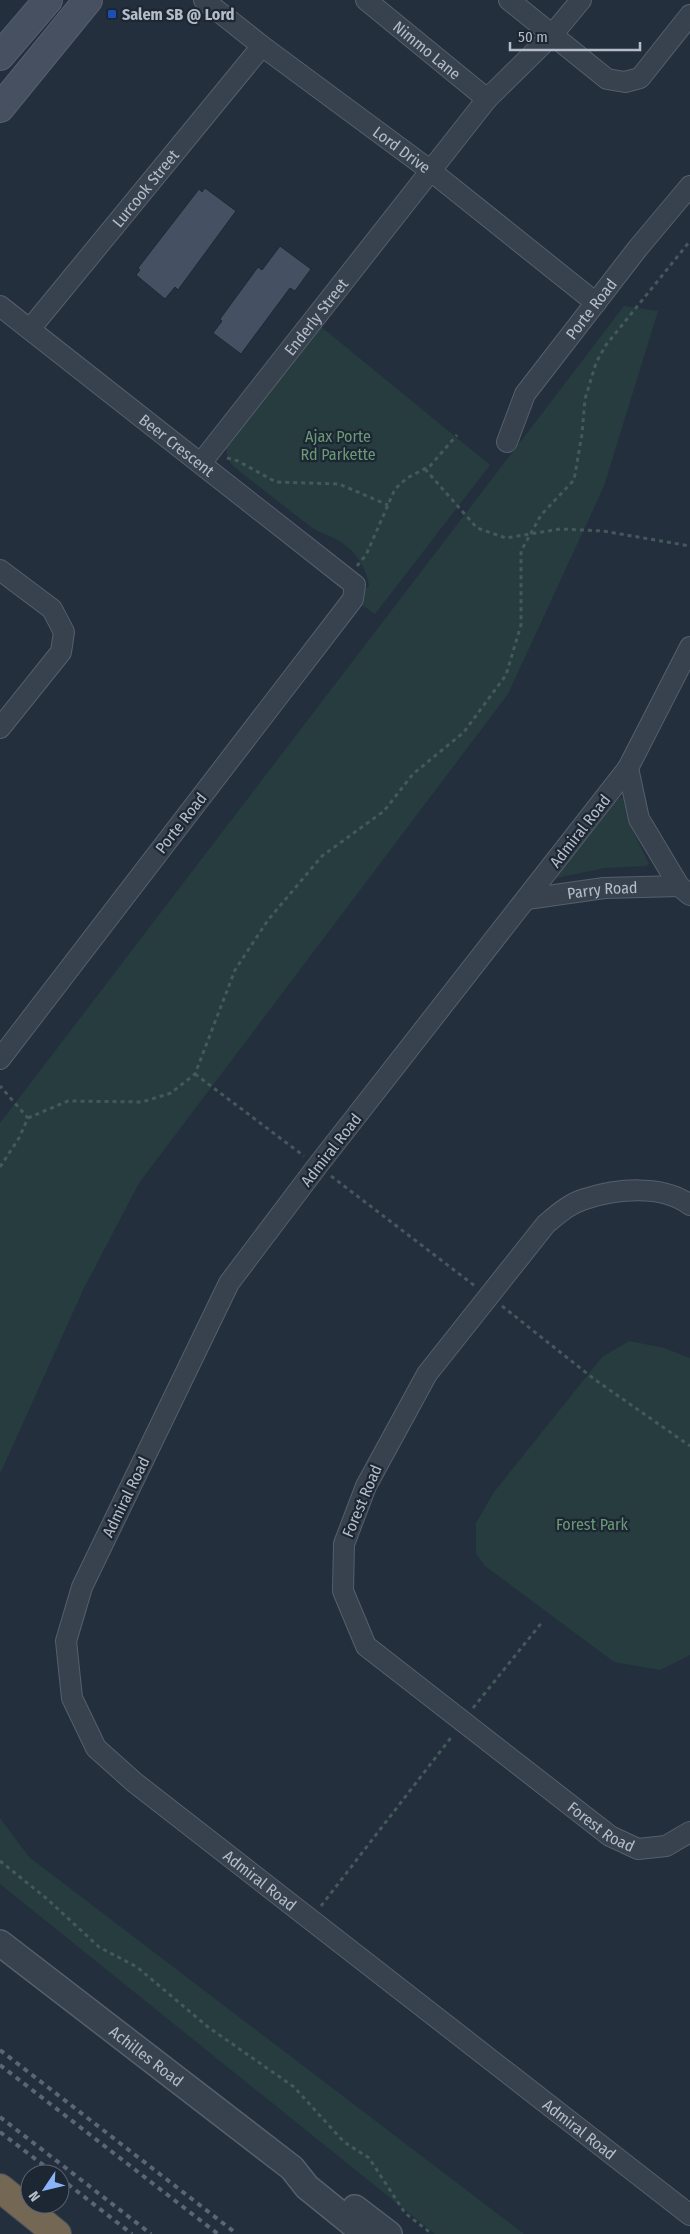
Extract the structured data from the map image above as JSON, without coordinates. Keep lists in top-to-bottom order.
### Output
{
  "streets": {
    "street": [
      "Nimmo Lane",
      "Lord Drive",
      "Lurcook Street",
      "Porte Road",
      "Enderly Street",
      "Beer Crescent",
      "Admiral Road",
      "Parry Road",
      "Forest Road",
      "Achilles Road"
    ]
  },
  "crossings": [
    ["Nimmo Lane", "Enderly Street"],
    ["Lord Drive", "Lurcook Street"],
    ["Lord Drive", "Porte Road"],
    ["Lord Drive", "Enderly Street"],
    ["Lurcook Street", "Beer Crescent"],
    ["Porte Road", "Beer Crescent"],
    ["Enderly Street", "Beer Crescent"],
    ["Admiral Road", "Parry Road"]
  ],
  "parks": ["Ajax Porte Rd Parkette", "Forest Park"],
  "places": {
    "transit": ["Salem SB @ Lord"]
  },
  "scale_bar": "50 m",
  "north": "bottom left"
}
